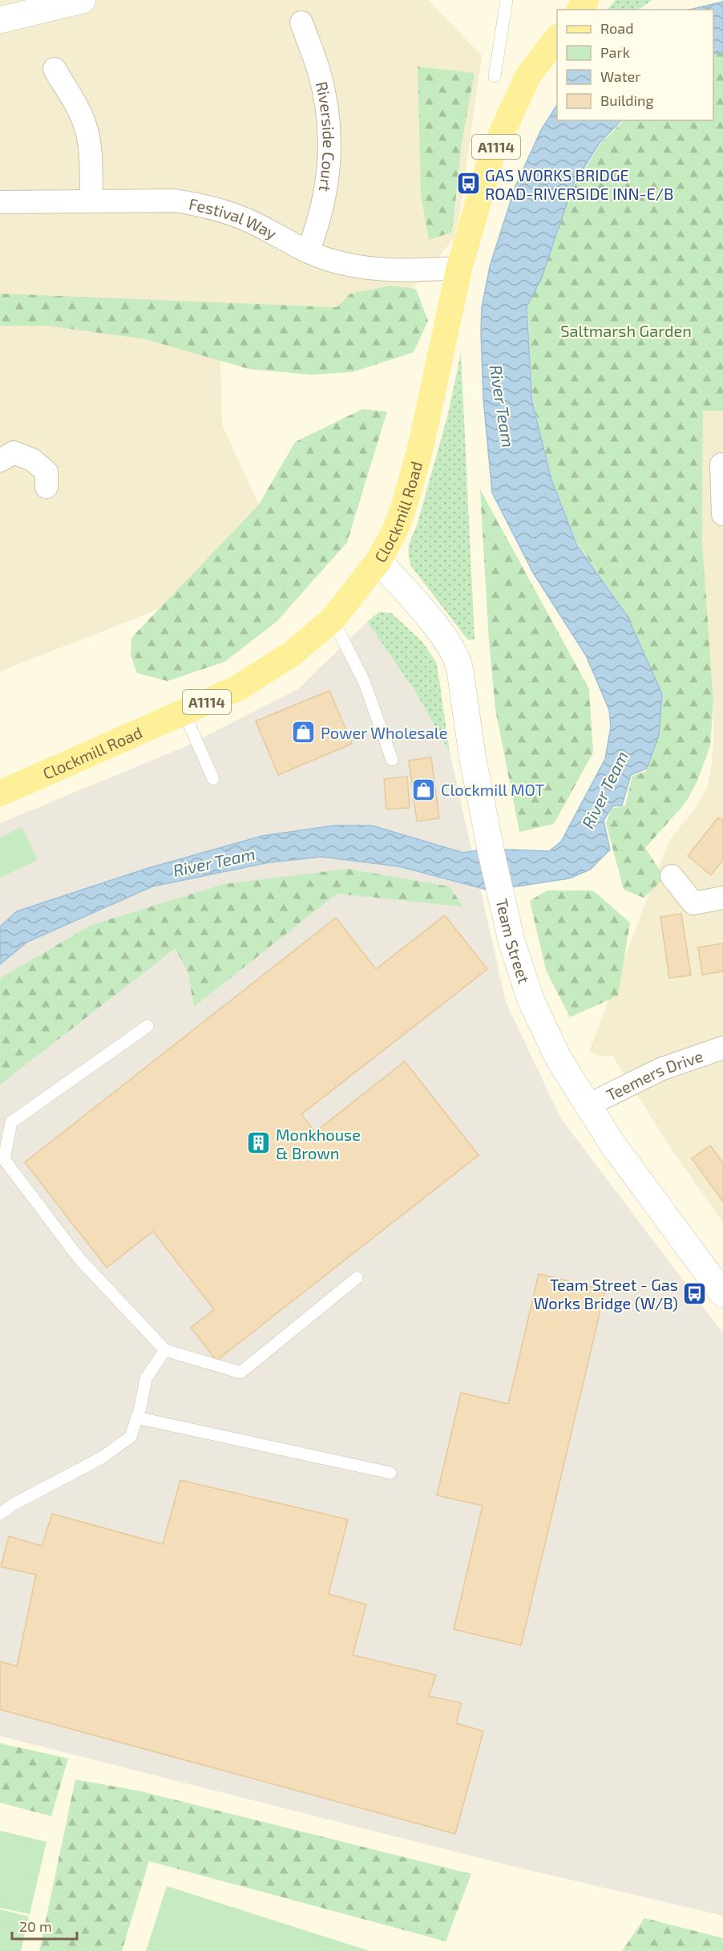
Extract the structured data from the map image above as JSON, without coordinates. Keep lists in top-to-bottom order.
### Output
{
  "streets": {
    "main road": ["A1114", "Clockmill Road"],
    "street": [
      "Riverside Court",
      "Festival Way",
      "Team Street",
      "Teemers Drive"
    ]
  },
  "crossings": [
    ["Riverside Court", "Festival Way"],
    ["Festival Way", "Clockmill Road"],
    ["Clockmill Road", "Team Street"],
    ["Team Street", "Teemers Drive"]
  ],
  "water": ["River Team"],
  "parks": ["Saltmarsh Garden"],
  "places": {
    "bus stop": ["GAS WORKS BRIDGE ROAD-RIVERSIDE INN-E/B", "Team Street - Gas Works Bridge (W/B)"],
    "shop": ["Power Wholesale", "Clockmill MOT"],
    "building": ["Monkhouse & Brown"]
  },
  "legend": [
    "Road",
    "Park",
    "Water",
    "Building"
  ],
  "scale_bar": "20 m"
}
